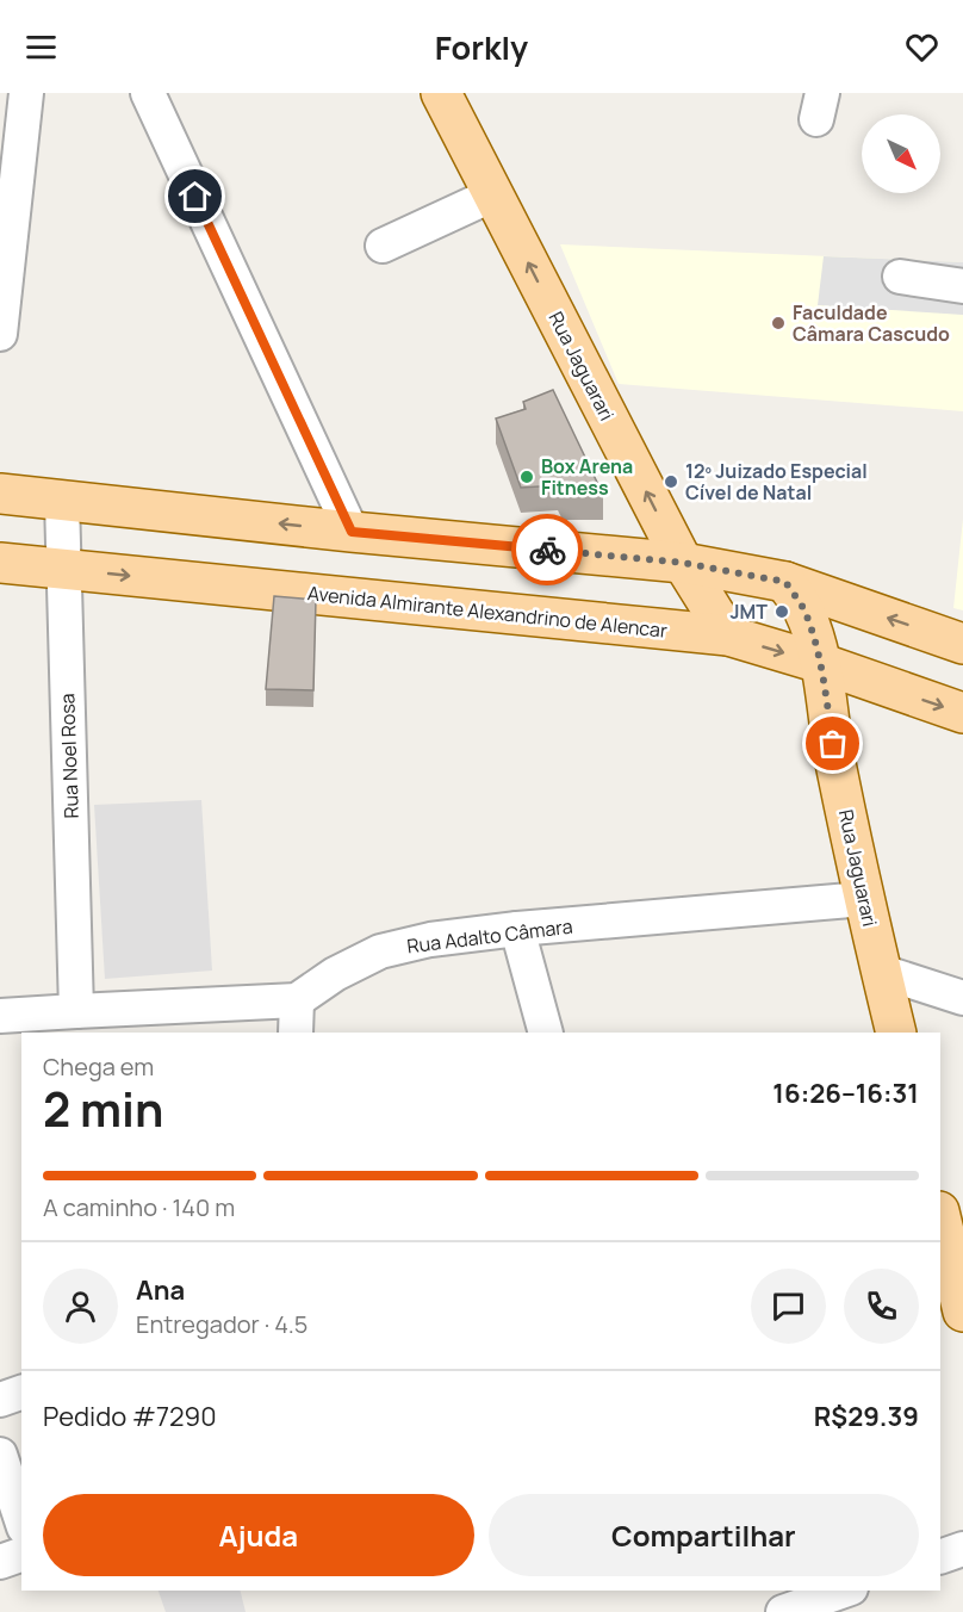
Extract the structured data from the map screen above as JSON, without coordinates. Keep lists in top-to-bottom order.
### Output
{
  "streets": {
    "main road": ["Rua Jaguarari", "Avenida Almirante Alexandrino de Alencar"],
    "street": ["Rua Noel Rosa", "Rua Adalto Câmara"]
  },
  "crossings": [
    ["Rua Jaguarari", "Avenida Almirante Alexandrino de Alencar"],
    ["Rua Jaguarari", "Rua Adalto Câmara"],
    ["Avenida Almirante Alexandrino de Alencar", "Rua Noel Rosa"],
    ["Rua Noel Rosa", "Rua Adalto Câmara"]
  ],
  "one_way": ["Rua Jaguarari"],
  "places": [
    "Faculdade Câmara Cascudo",
    "Box Arena Fitness",
    "12º Juizado Especial Cível de Natal",
    "JMT"
  ],
  "north": "bottom right",
  "page": {
    "header": "Forkly",
    "heading": ["2 min", "Chega em", "16:26–16:31"],
    "panel": [
      "Ana",
      "Entregador · 4.5",
      "Pedido #7290",
      "R$29.39"
    ],
    "bar": "A caminho · 140 m",
    "buttons": ["Ajuda", "Compartilhar"]
  }
}
